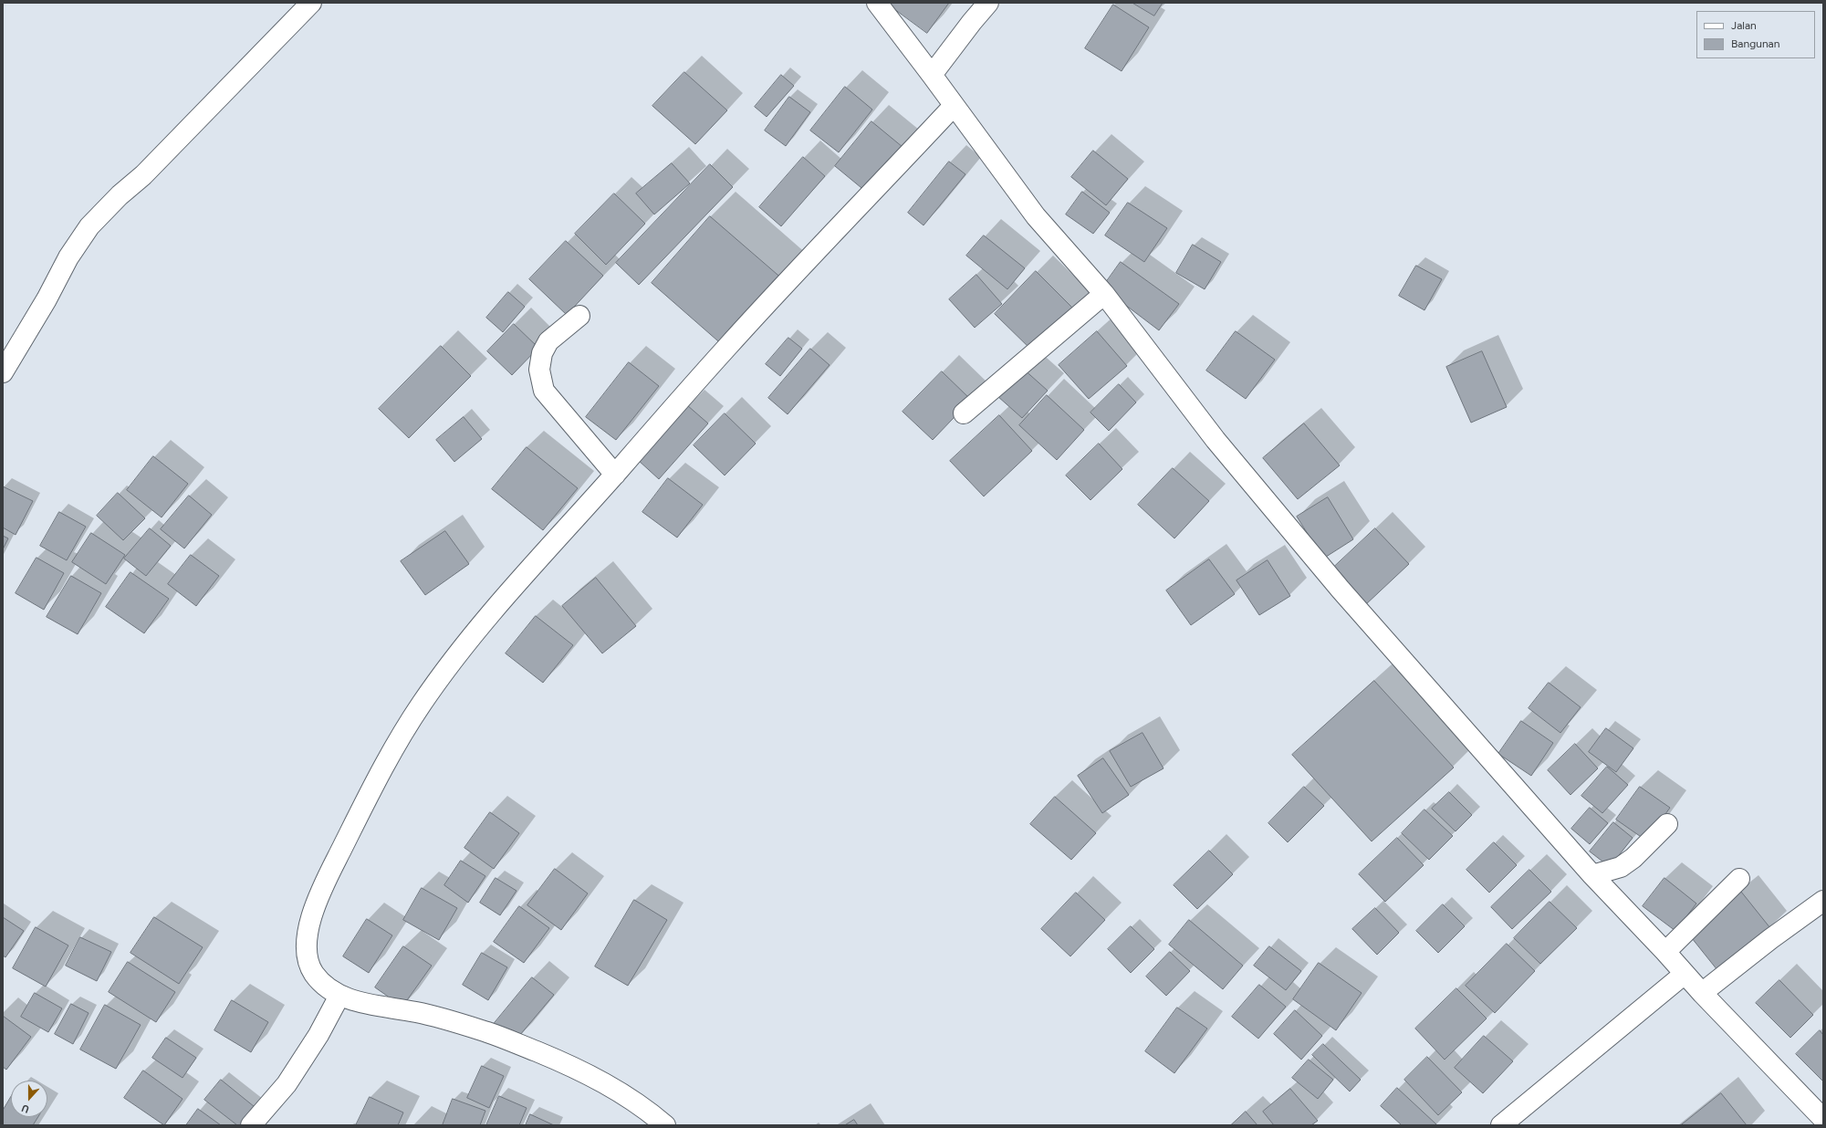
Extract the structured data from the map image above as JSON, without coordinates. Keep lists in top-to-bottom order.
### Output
{
  "legend": ["Jalan", "Bangunan"],
  "north": "bottom"
}
